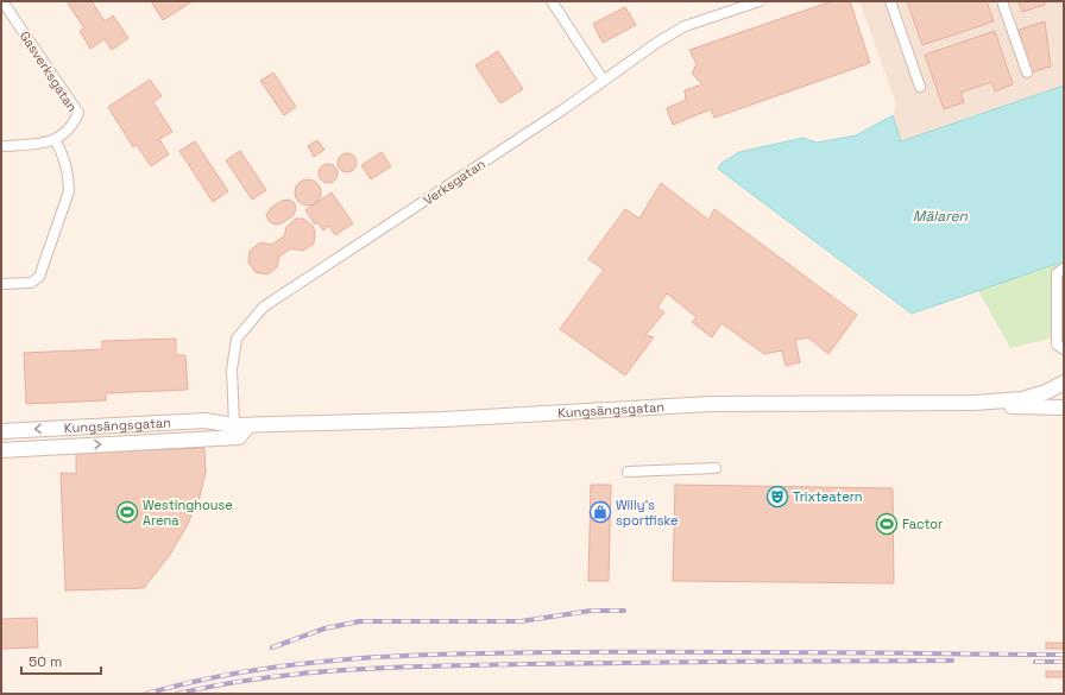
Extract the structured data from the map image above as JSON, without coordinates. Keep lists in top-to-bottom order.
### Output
{
  "streets": {
    "main road": ["Kungsängsgatan"],
    "street": ["Gasverksgatan", "Verksgatan"]
  },
  "crossings": [
    ["Verksgatan", "Kungsängsgatan"]
  ],
  "water": ["Mälaren"],
  "places": {
    "theatre": ["Trixteatern"],
    "sports": ["Westinghouse Arena", "Factor"],
    "shop": ["Willy's sportfiske"]
  },
  "scale_bar": "50 m"
}
